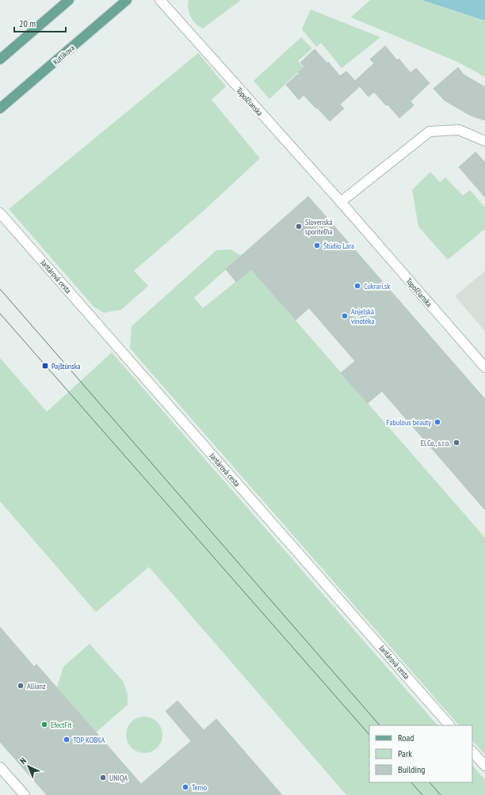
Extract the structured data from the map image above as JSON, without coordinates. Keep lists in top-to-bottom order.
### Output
{
  "streets": {
    "main road": ["Kutlíkova"],
    "street": ["Topoľčianska", "Jantárová cesta"]
  },
  "places": {
    "other": [
      "Slovenská sporiteľňa",
      "Štúdio Lara",
      "Cukrari.sk",
      "Anjelská vinotéka",
      "Fabulous beauty",
      "El.Co., s.r.o.",
      "Allianz",
      "EfectFit",
      "TOP KOBKA",
      "UNIQA",
      "Terno"
    ],
    "transit": ["Pajštúnska"]
  },
  "legend": ["Road", "Park", "Building"],
  "scale_bar": "20 m",
  "north": "top left"
}
